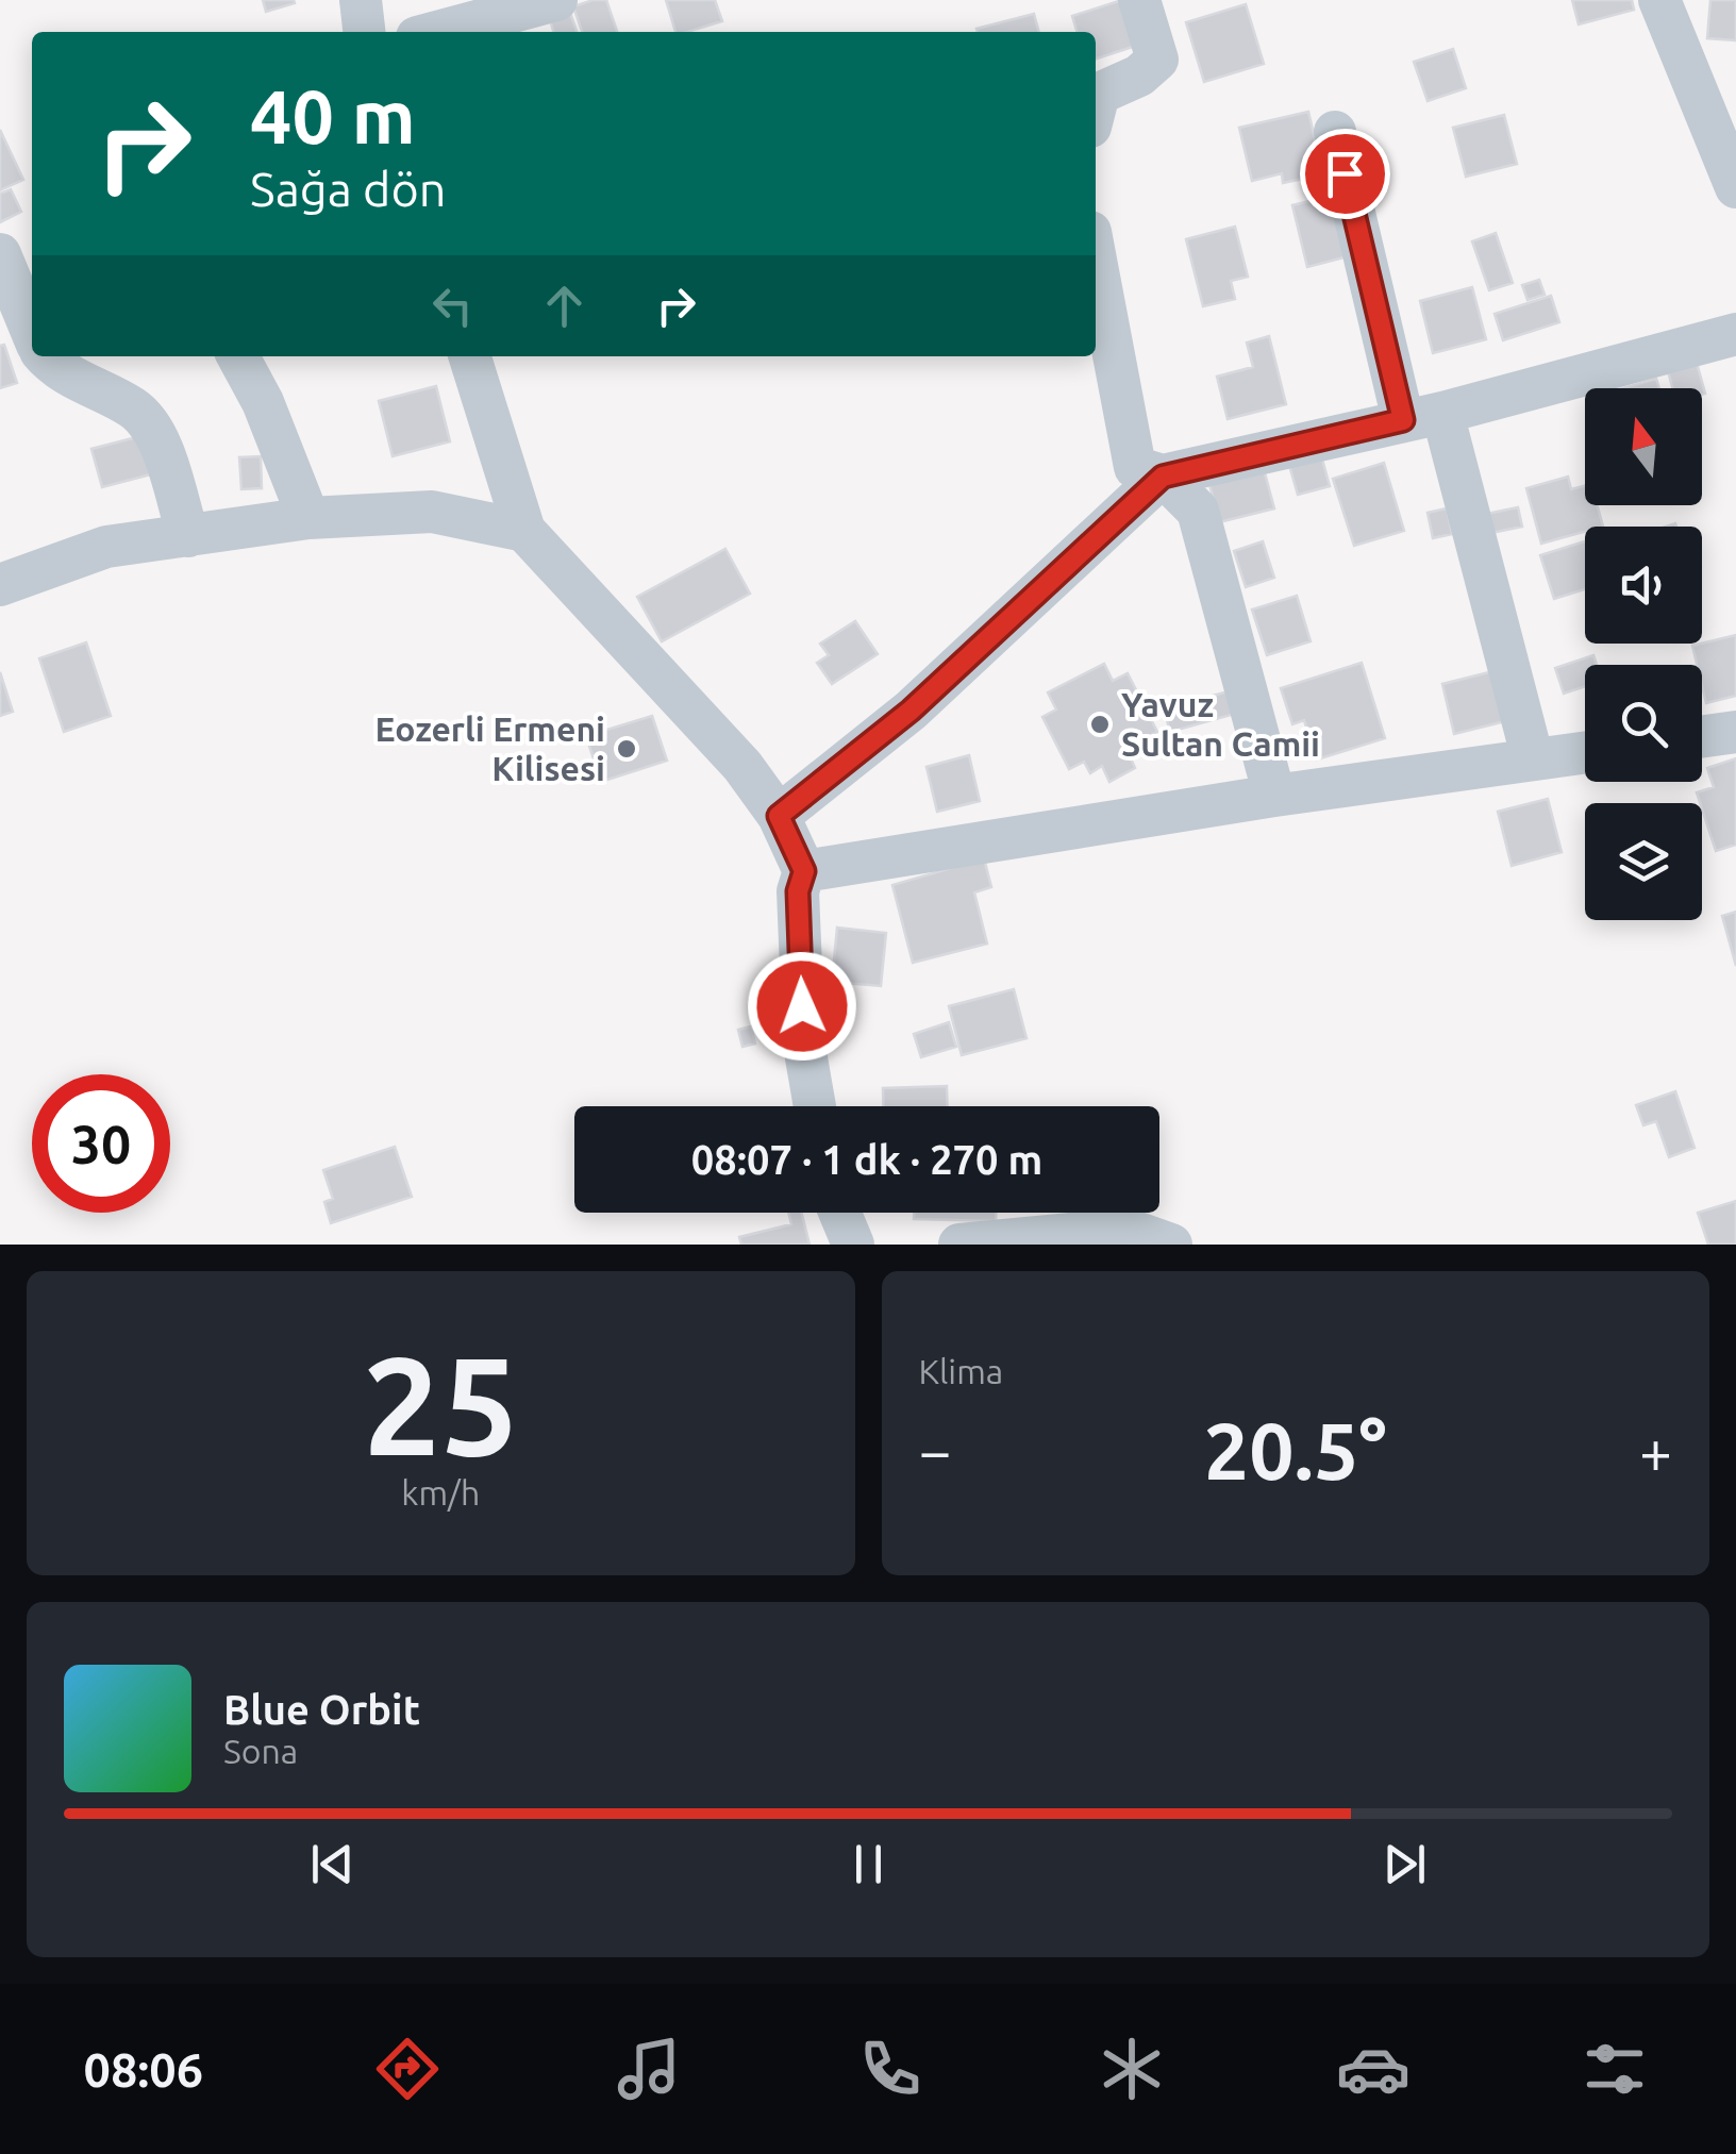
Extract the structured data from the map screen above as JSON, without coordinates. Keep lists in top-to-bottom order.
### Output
{
  "places": ["Yavuz Sultan Camii", "Eozerli Ermeni Kilisesi"],
  "north": "top",
  "page": {
    "turn": ["40 m", "Sağa dön"],
    "limit": "30",
    "trip": "08:07 · 1 dk · 270 m",
    "tile": [
      ["25", "km/h"],
      "Klima"
    ],
    "heat": ["−", "20.5°", "+"],
    "song": ["Blue Orbit", "Sona"],
    "tabs": "08:06"
  }
}
